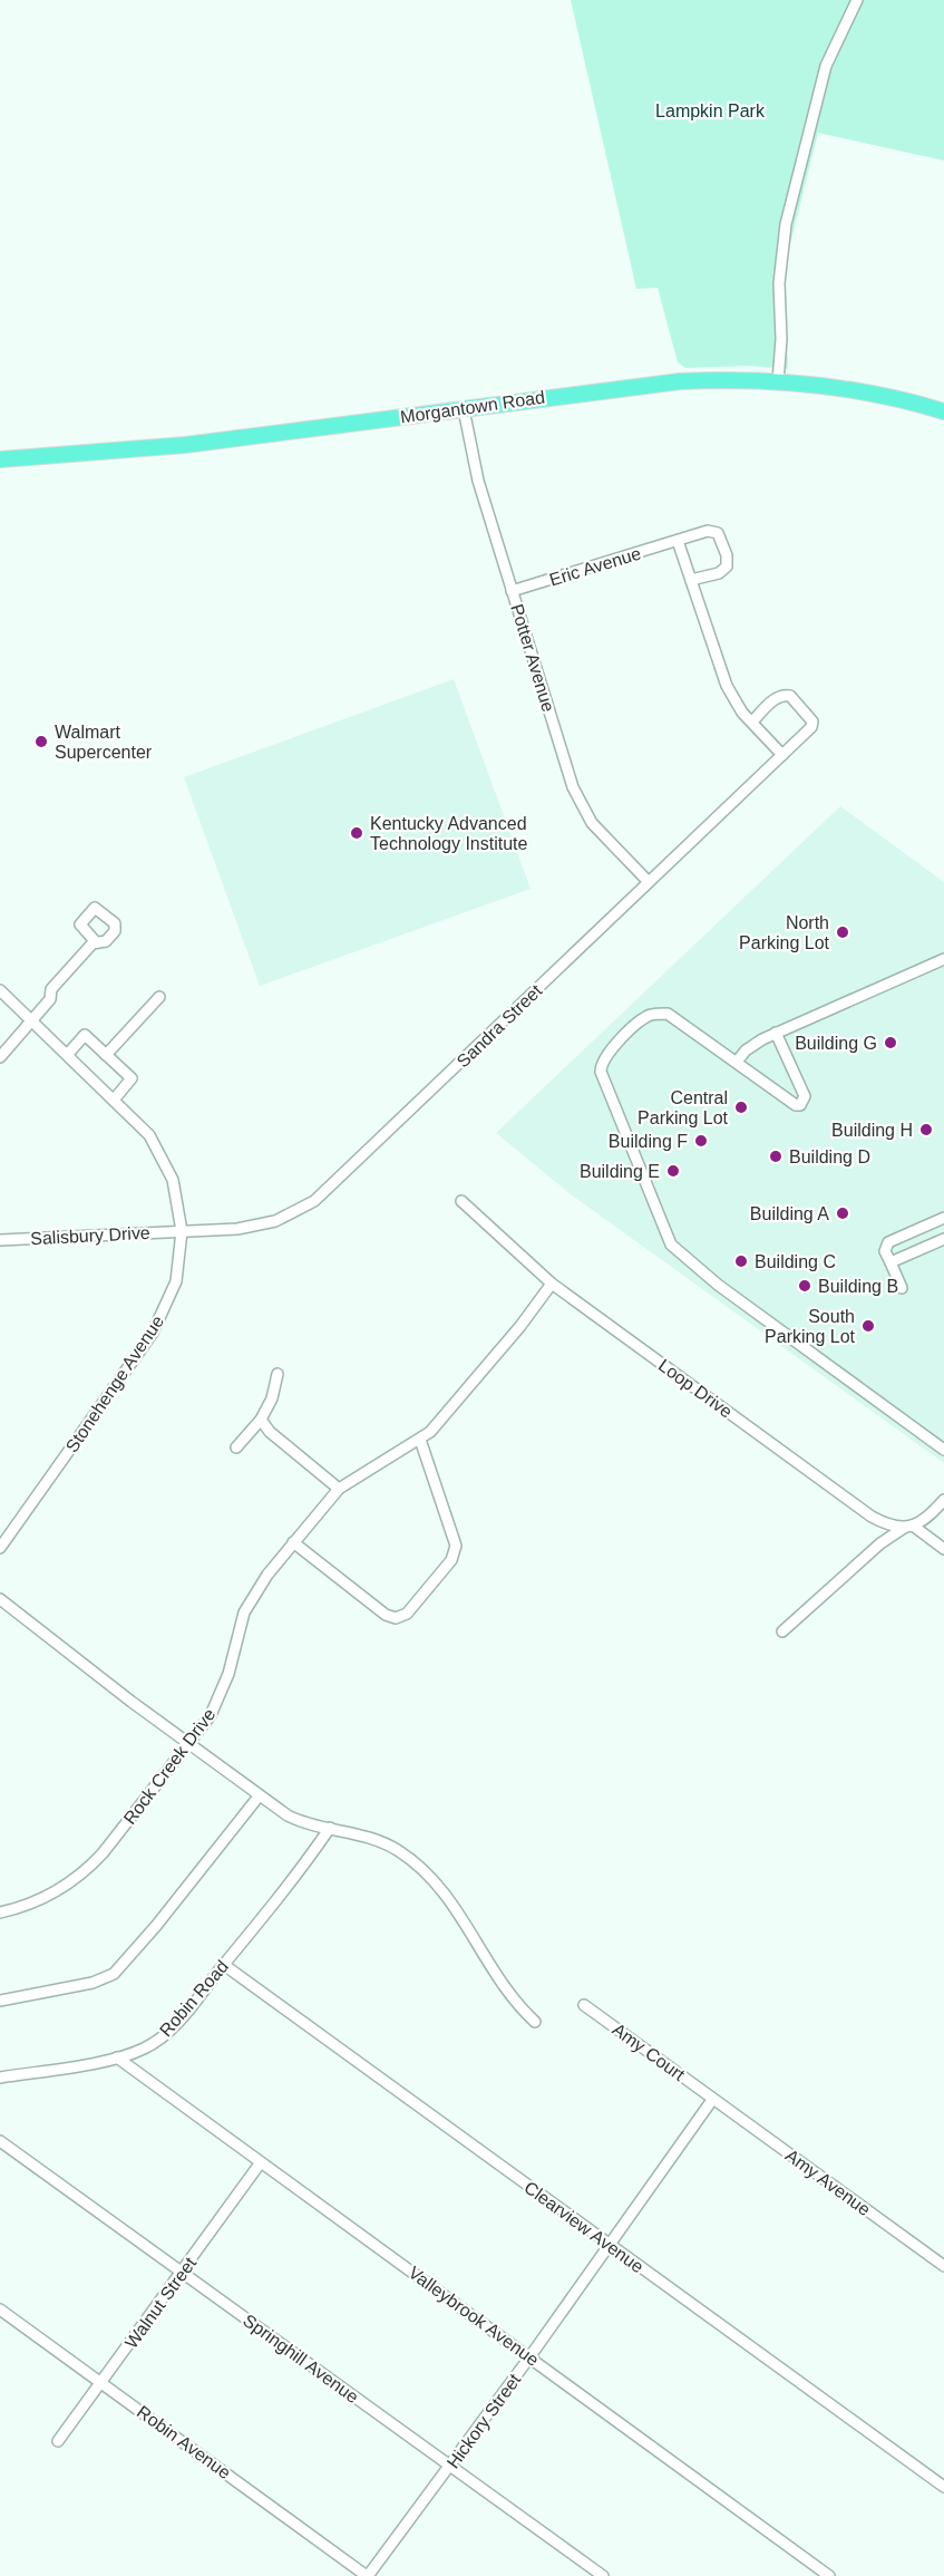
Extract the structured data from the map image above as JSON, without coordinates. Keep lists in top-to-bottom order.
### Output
{
  "streets": {
    "main road": ["Morgantown Road"],
    "street": [
      "Eric Avenue",
      "Potter Avenue",
      "Sandra Street",
      "Salisbury Drive",
      "Stonehenge Avenue",
      "Loop Drive",
      "Rock Creek Drive",
      "Robin Road",
      "Amy Court",
      "Amy Avenue",
      "Clearview Avenue",
      "Walnut Street",
      "Valleybrook Avenue",
      "Springhill Avenue",
      "Hickory Street",
      "Robin Avenue"
    ]
  },
  "crossings": [
    ["Morgantown Road", "Potter Avenue"],
    ["Eric Avenue", "Potter Avenue"],
    ["Potter Avenue", "Sandra Street"],
    ["Sandra Street", "Salisbury Drive"],
    ["Sandra Street", "Stonehenge Avenue"],
    ["Salisbury Drive", "Stonehenge Avenue"],
    ["Loop Drive", "Rock Creek Drive"],
    ["Robin Road", "Clearview Avenue"],
    ["Robin Road", "Valleybrook Avenue"],
    ["Amy Court", "Amy Avenue"],
    ["Amy Court", "Hickory Street"],
    ["Amy Avenue", "Hickory Street"],
    ["Clearview Avenue", "Hickory Street"],
    ["Walnut Street", "Valleybrook Avenue"],
    ["Walnut Street", "Springhill Avenue"],
    ["Walnut Street", "Robin Avenue"],
    ["Valleybrook Avenue", "Hickory Street"],
    ["Springhill Avenue", "Hickory Street"],
    ["Hickory Street", "Robin Avenue"]
  ],
  "parks": ["Lampkin Park"],
  "places": [
    "Walmart Supercenter",
    "Kentucky Advanced Technology Institute",
    "North Parking Lot",
    "Building G",
    "Central Parking Lot",
    "Building H",
    "Building F",
    "Building D",
    "Building E",
    "Building A",
    "Building C",
    "Building B",
    "South Parking Lot"
  ]
}
